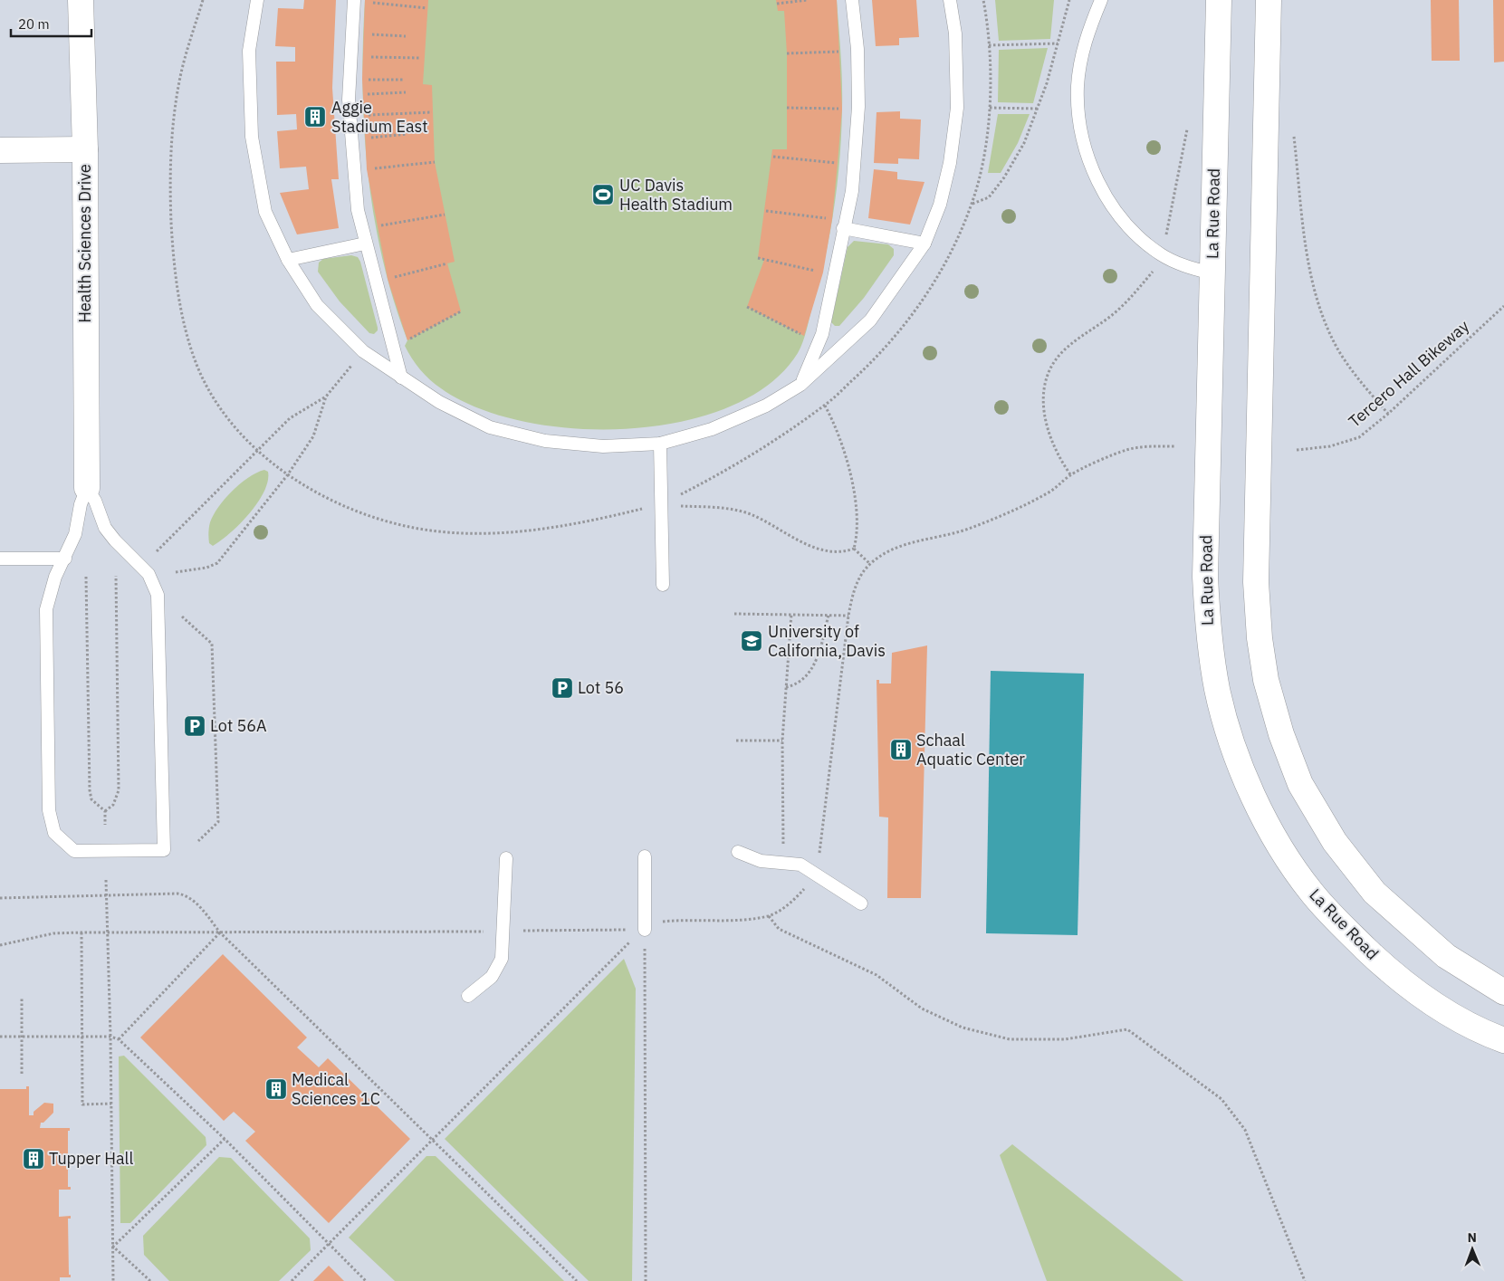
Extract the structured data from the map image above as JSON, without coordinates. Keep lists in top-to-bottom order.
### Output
{
  "streets": {
    "street": ["La Rue Road", "Health Sciences Drive"],
    "path": ["Tercero Hall Bikeway"]
  },
  "places": {
    "building": [
      "Aggie Stadium East",
      "Schaal Aquatic Center",
      "Medical Sciences 1C",
      "Tupper Hall"
    ],
    "sports": ["UC Davis Health Stadium"],
    "school or university": ["University of California, Davis"],
    "parking": ["Lot 56", "Lot 56A"]
  },
  "scale_bar": "20 m",
  "north": "top"
}
